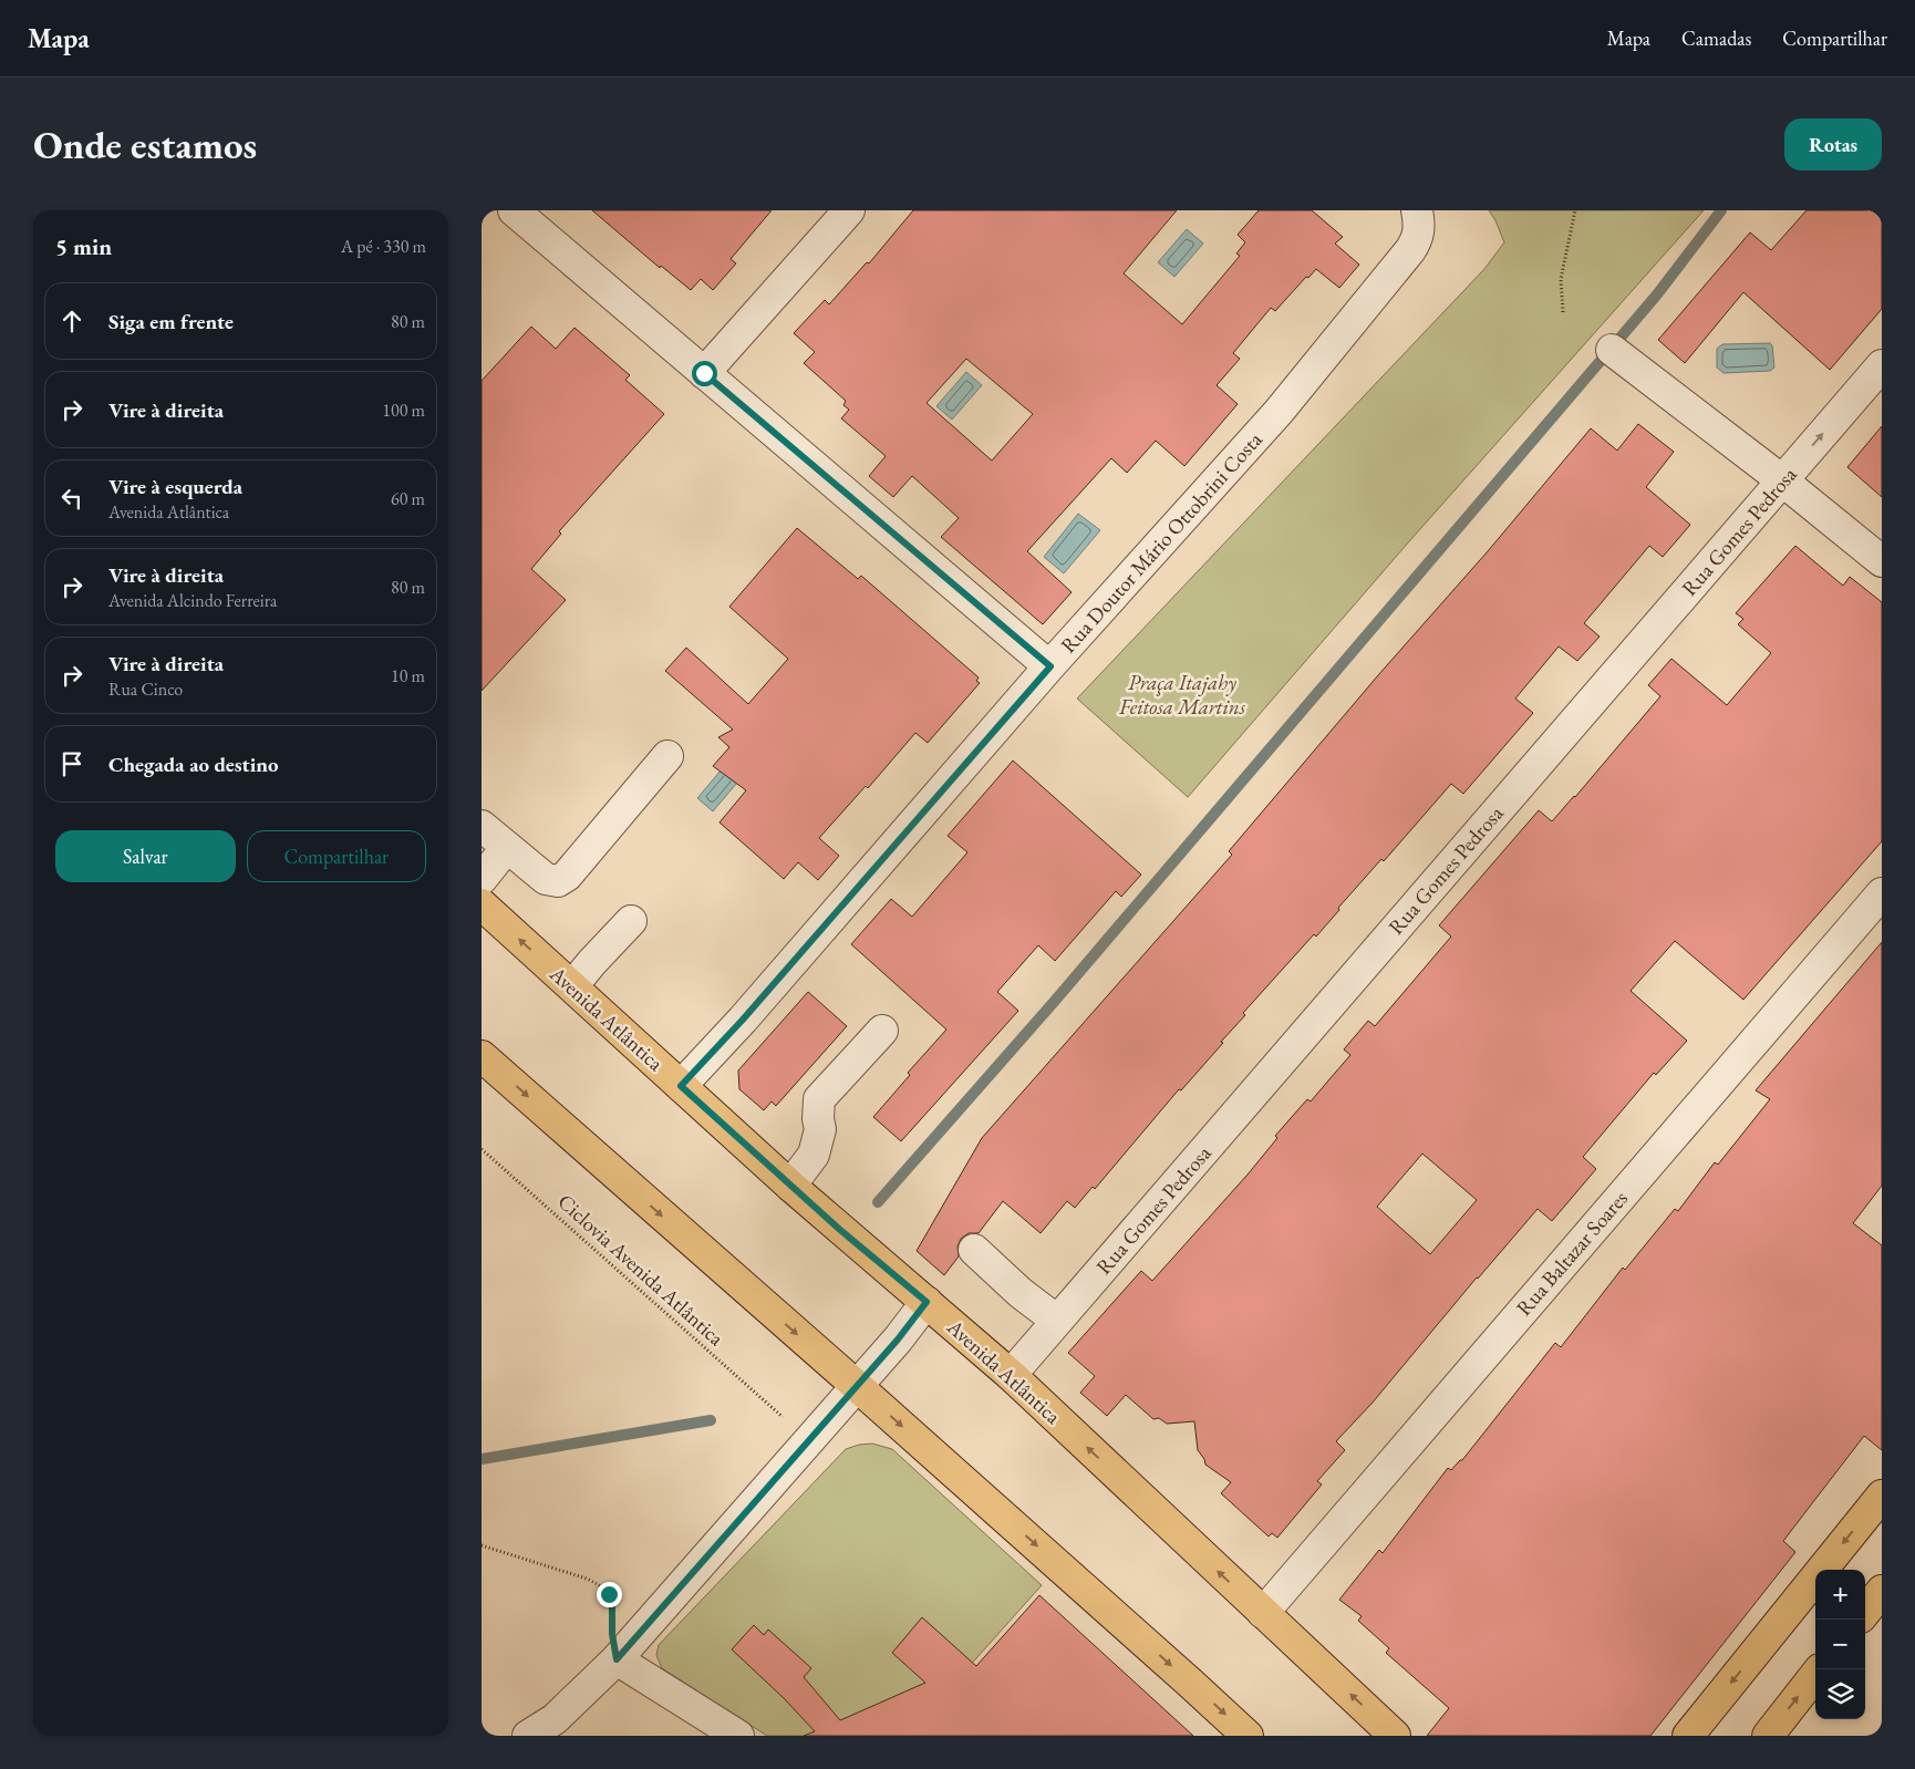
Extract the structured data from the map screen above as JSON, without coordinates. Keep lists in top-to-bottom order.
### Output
{
  "streets": {
    "main road": ["Avenida Atlântica"],
    "street": ["Rua Gomes Pedrosa", "Rua Doutor Mário Ottobrini Costa", "Rua Baltazar Soares"],
    "path": ["Ciclovia Avenida Atlântica"]
  },
  "crossings": [
    ["Rua Gomes Pedrosa", "Avenida Atlântica"],
    ["Rua Doutor Mário Ottobrini Costa", "Avenida Atlântica"],
    ["Avenida Atlântica", "Rua Baltazar Soares"]
  ],
  "parks": ["Praça Itajahy Feitosa Martins"],
  "page": {
    "header": "Mapa",
    "nav": ["Mapa", "Camadas", "Compartilhar"],
    "buttons": [
      "Rotas",
      ["Salvar", "Compartilhar"]
    ],
    "title": "Onde estamos",
    "heading": ["5 min", "A pé · 330 m"],
    "list": [
      ["Siga em frente", "80 m"],
      ["Vire à direita", "100 m"],
      ["Vire à esquerda", "Avenida Atlântica", "60 m"],
      ["Vire à direita", "Avenida Alcindo Ferreira", "80 m"],
      ["Vire à direita", "Rua Cinco", "10 m"],
      "Chegada ao destino"
    ],
    "map_buttons": ["+", "−"]
  }
}
